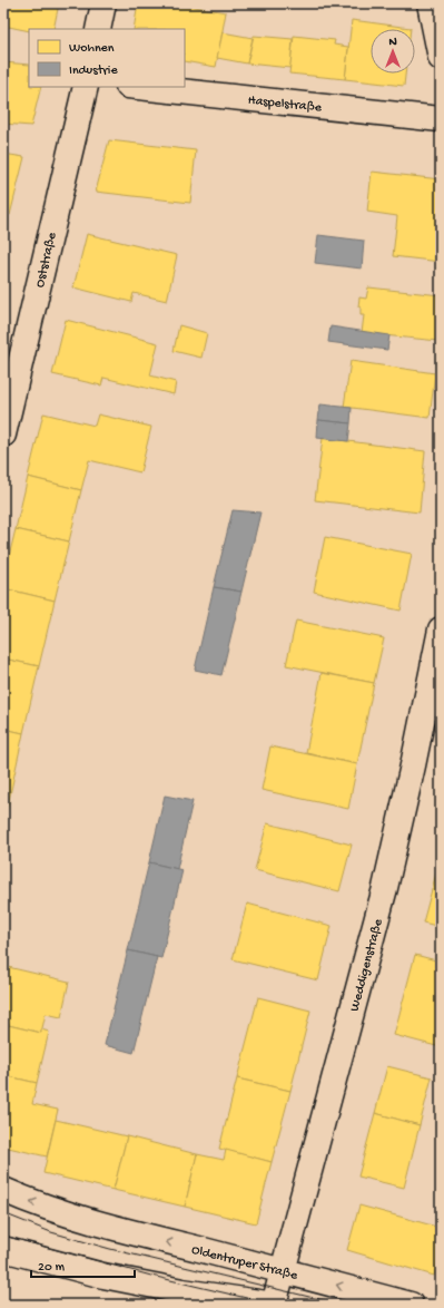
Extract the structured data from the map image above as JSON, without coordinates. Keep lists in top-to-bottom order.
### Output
{
  "streets": {
    "street": [
      "Haspelstraße",
      "Oststraße",
      "Weddigenstraße",
      "Oldentruper Straße"
    ]
  },
  "crossings": [
    ["Weddigenstraße", "Oldentruper Straße"]
  ],
  "legend": ["Wohnen", "Industrie"],
  "scale_bar": "20 m",
  "north": "top"
}
